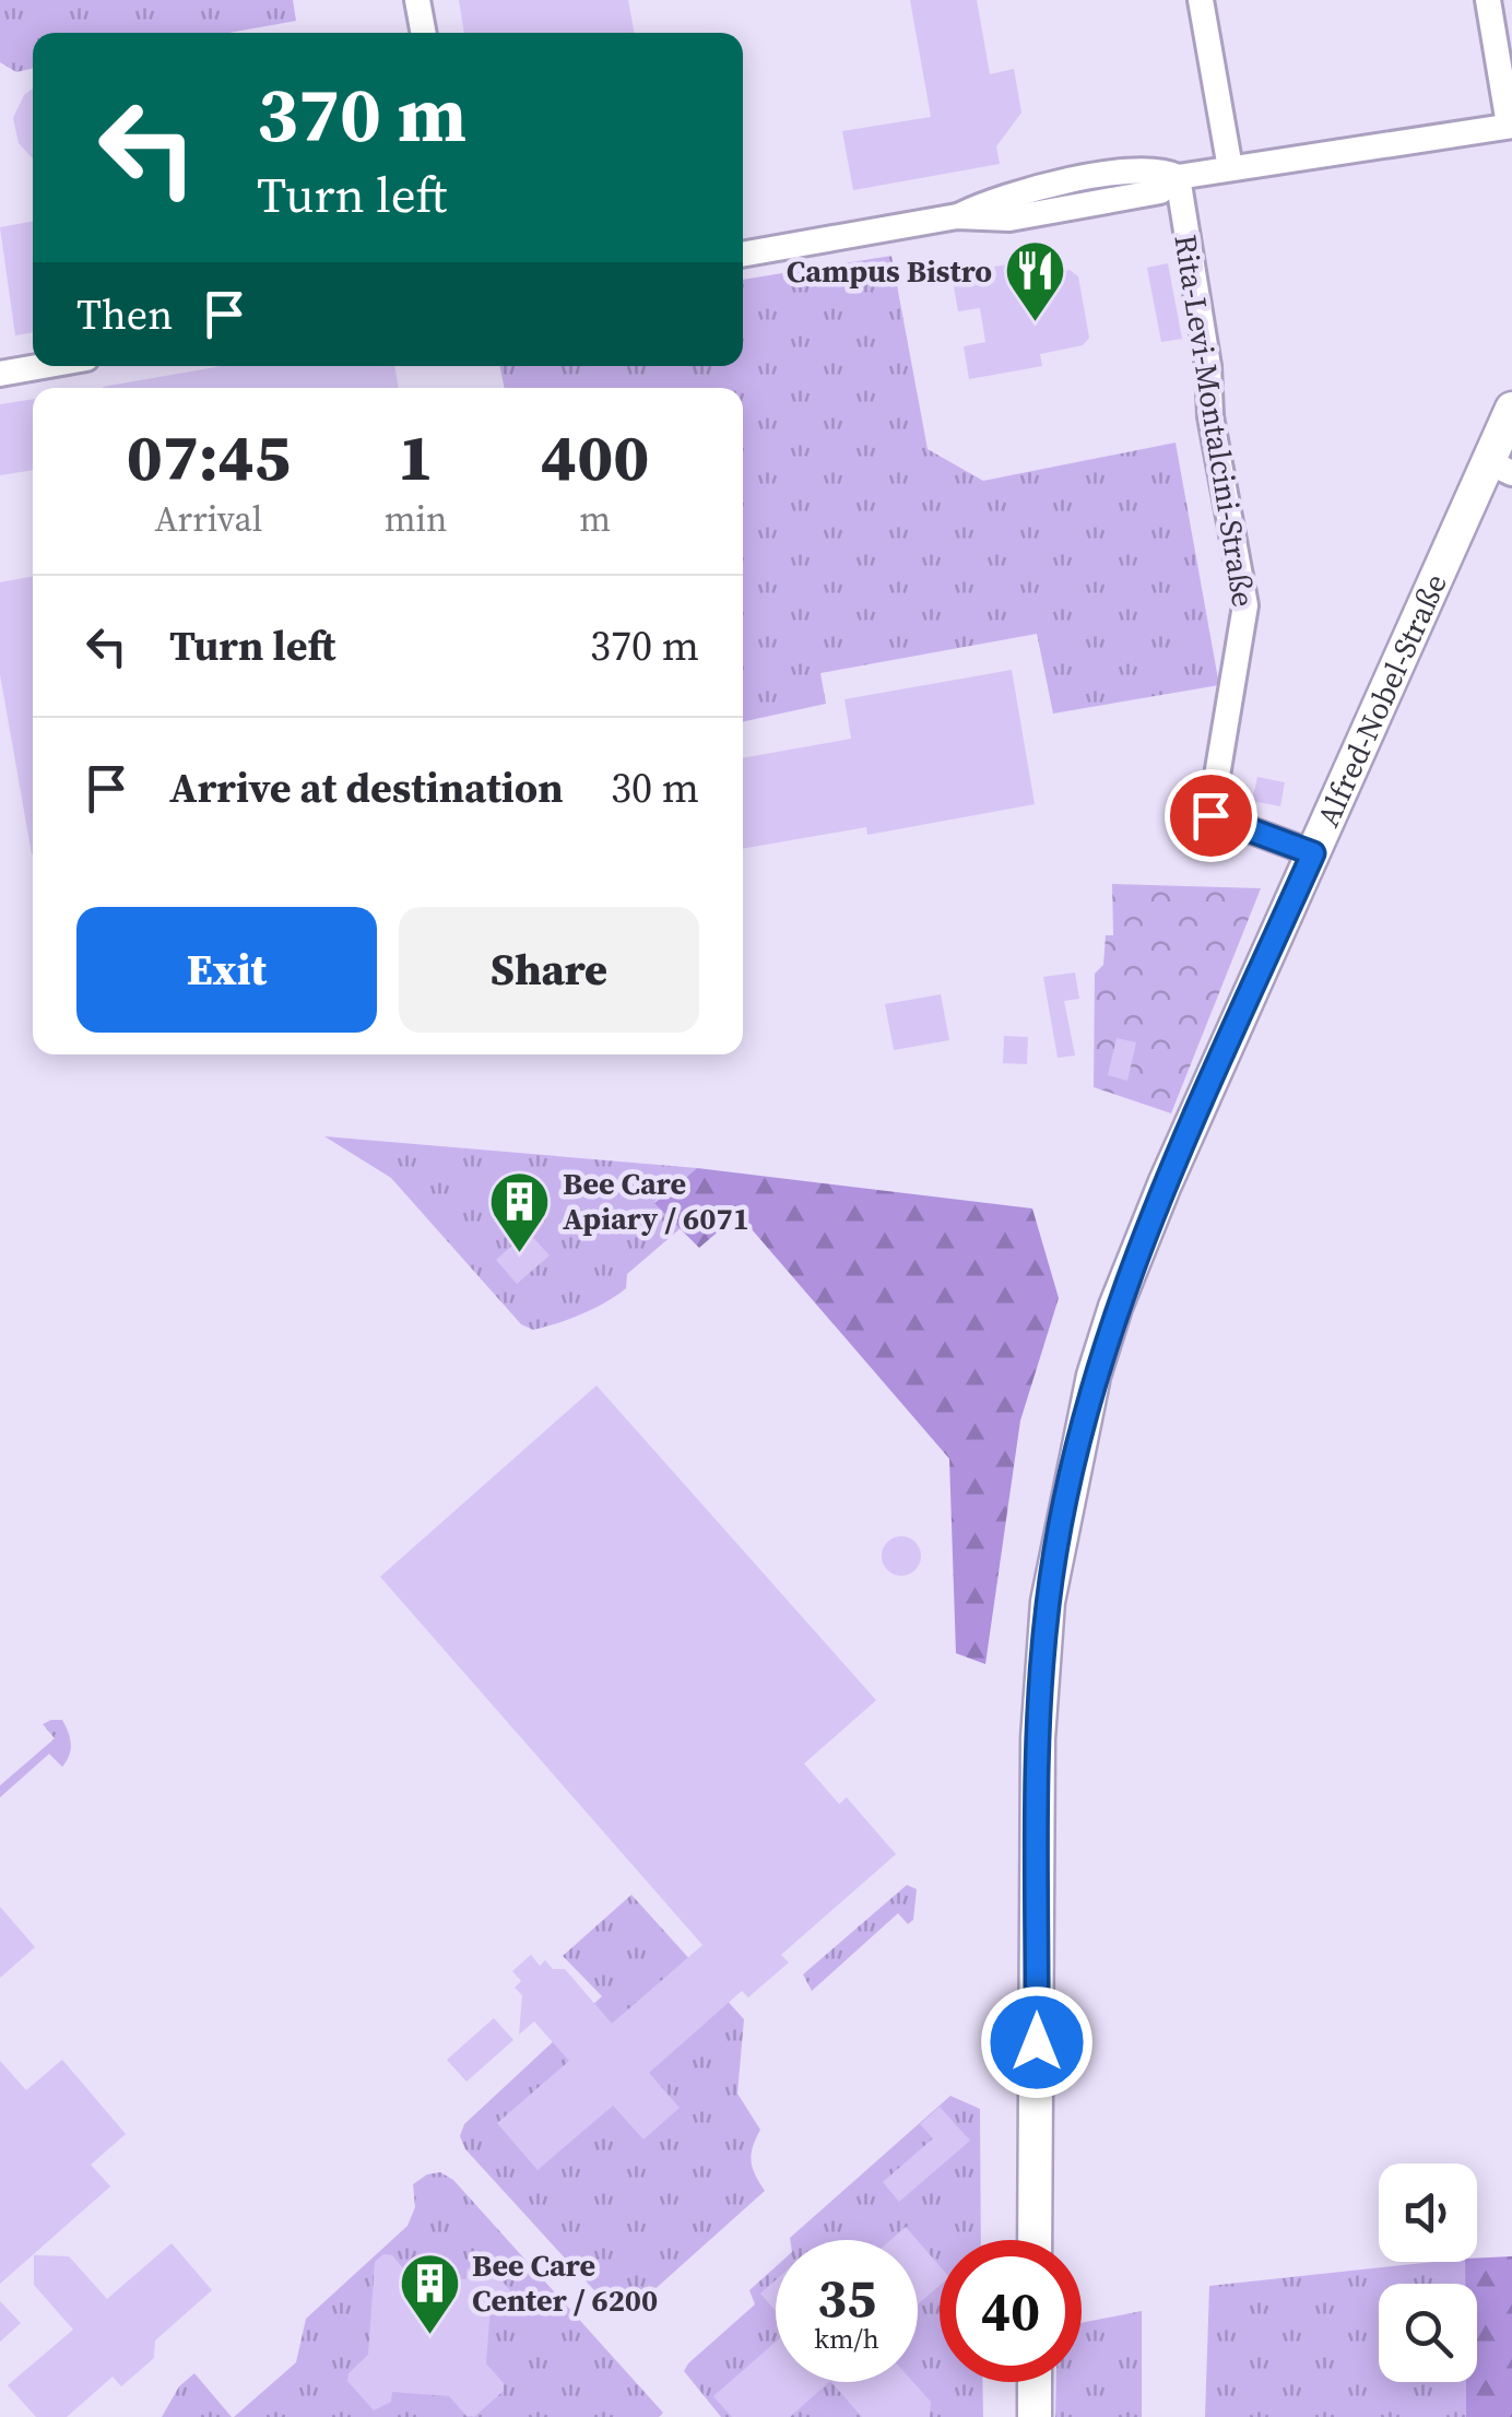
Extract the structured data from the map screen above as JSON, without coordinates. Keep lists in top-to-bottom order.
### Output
{
  "streets": {
    "street": ["Rita-Levi-Montalcini-Straße", "Alfred-Nobel-Straße"]
  },
  "crossings": [
    ["Rita-Levi-Montalcini-Straße", "Alfred-Nobel-Straße"]
  ],
  "places": {
    "restaurant": ["Campus Bistro"],
    "building": ["Bee Care Apiary / 6071", "Bee Care Center / 6200"]
  },
  "page": {
    "turn": ["370 m", "Turn left"],
    "then": "Then",
    "eta": [
      "07:45",
      "Arrival",
      "1",
      "min",
      "400",
      "m"
    ],
    "list": [
      {
        "name": "Turn left",
        "value": "370 m"
      },
      {
        "name": "Arrive at destination",
        "value": "30 m"
      }
    ],
    "buttons": ["Exit", "Share"],
    "speed": "35 km/h",
    "limit": "40"
  }
}
